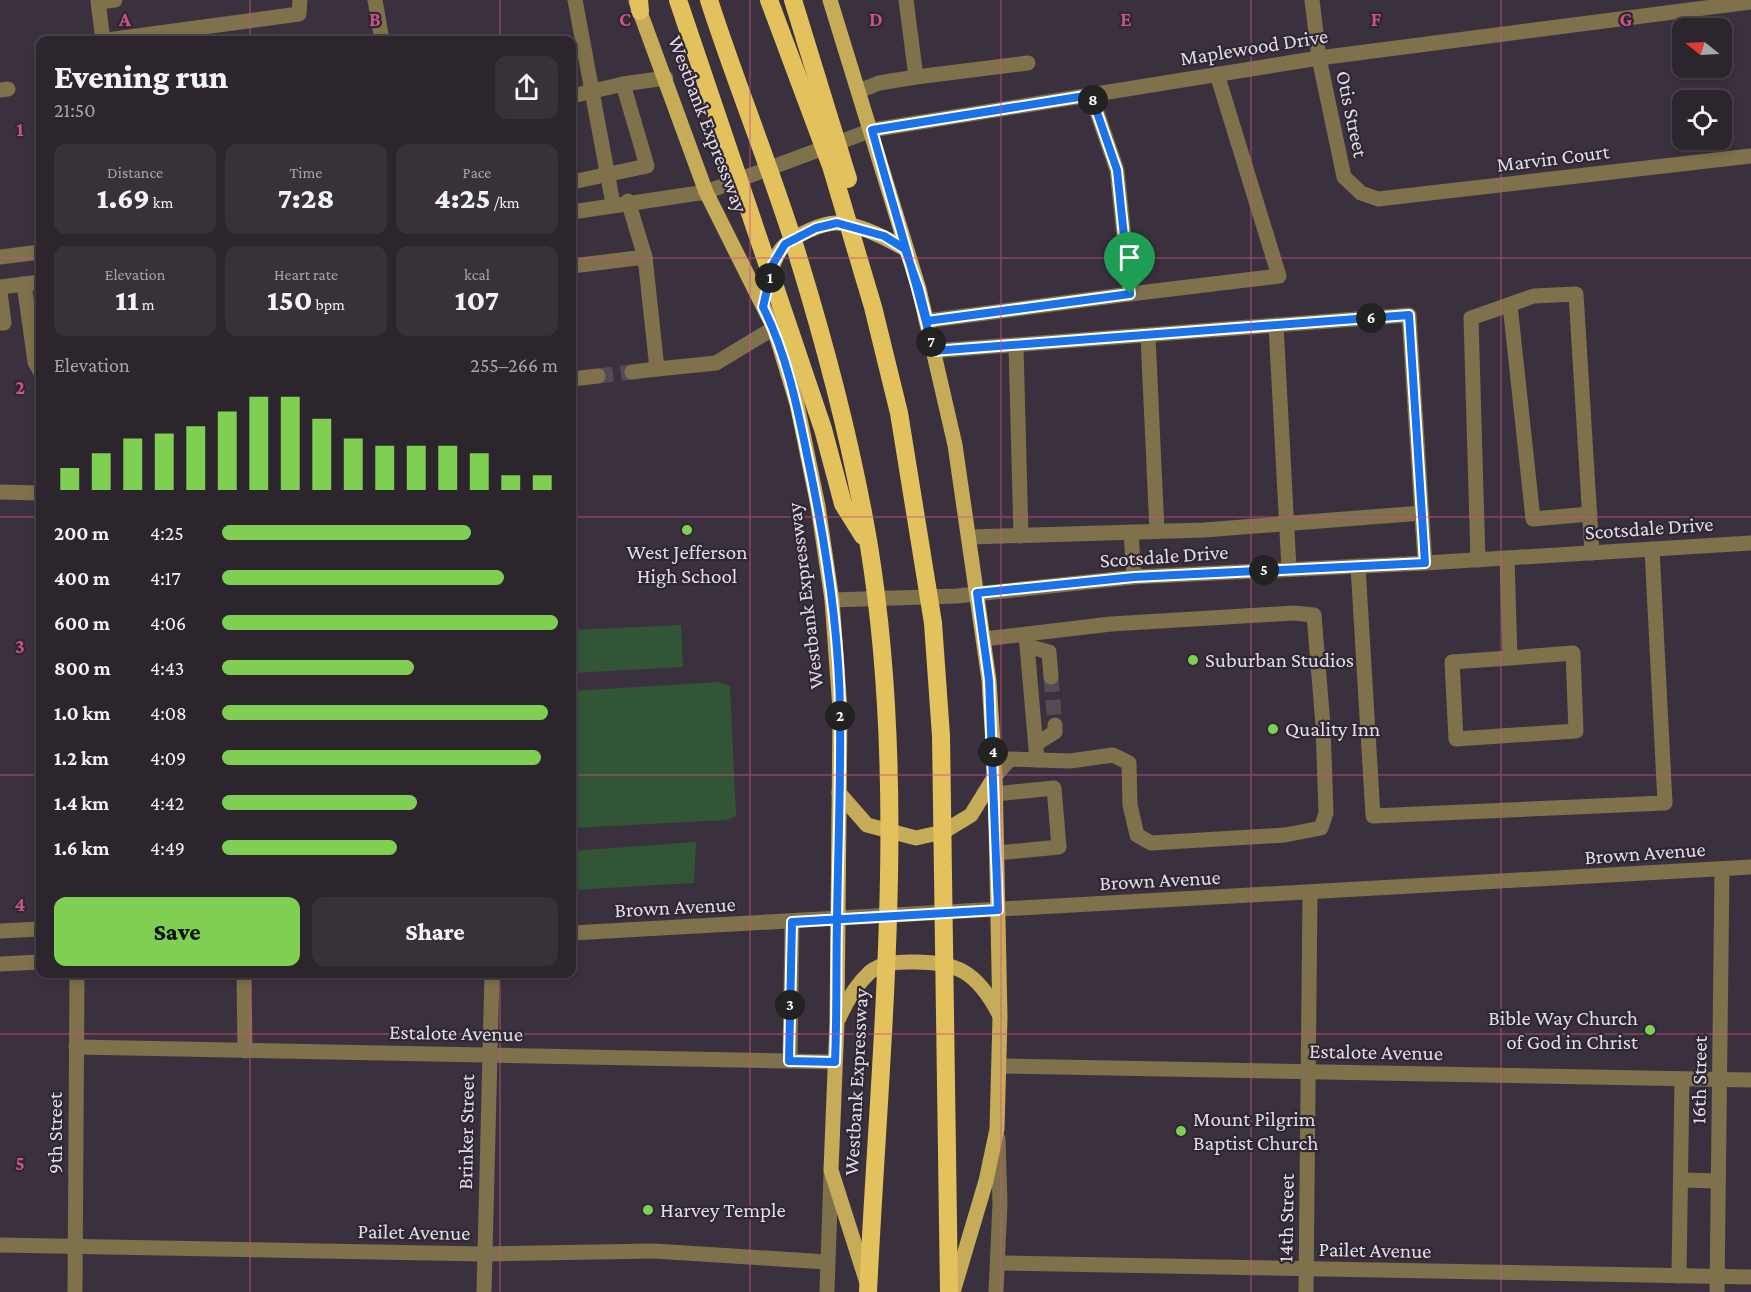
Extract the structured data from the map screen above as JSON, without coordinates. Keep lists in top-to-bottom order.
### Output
{
  "streets": {
    "highway": ["Westbank Expressway"],
    "street": [
      "Maplewood Drive",
      "Otis Street",
      "Marvin Court",
      "Scotsdale Drive",
      "Brown Avenue",
      "Estalote Avenue",
      "16th Street",
      "Brinker Street",
      "9th Street",
      "14th Street",
      "Pailet Avenue"
    ]
  },
  "crossings": [
    ["Maplewood Drive", "Otis Street"],
    ["Maplewood Drive", "Westbank Expressway"],
    ["Otis Street", "Marvin Court"],
    ["Westbank Expressway", "Scotsdale Drive"],
    ["Westbank Expressway", "Brown Avenue"],
    ["Westbank Expressway", "Estalote Avenue"],
    ["Westbank Expressway", "Pailet Avenue"],
    ["Brown Avenue", "16th Street"],
    ["Brown Avenue", "14th Street"],
    ["Estalote Avenue", "16th Street"],
    ["Estalote Avenue", "Brinker Street"],
    ["Estalote Avenue", "9th Street"],
    ["Estalote Avenue", "14th Street"],
    ["16th Street", "Pailet Avenue"],
    ["Brinker Street", "Pailet Avenue"],
    ["9th Street", "Pailet Avenue"],
    ["14th Street", "Pailet Avenue"]
  ],
  "places": [
    "West Jefferson High School",
    "Suburban Studios",
    "Quality Inn",
    "Bible Way Church of God in Christ",
    "Mount Pilgrim Baptist Church",
    "Harvey Temple"
  ],
  "north": "left",
  "page": {
    "heading": ["Evening run", "21:50"],
    "pins": [
      "8",
      "1",
      "6",
      "7",
      "5",
      "2",
      "4",
      "3"
    ],
    "stats": [
      ["Distance", "1.69 km"],
      ["Time", "7:28"],
      ["Pace", "4:25 /km"],
      ["Elevation", "11 m"],
      ["Heart rate", "150 bpm"],
      ["kcal", "107"]
    ],
    "chart": ["Elevation", "255–266 m"],
    "list": [
      {
        "name": "200 m",
        "note": "4:25"
      },
      {
        "name": "400 m",
        "note": "4:17"
      },
      {
        "name": "600 m",
        "note": "4:06"
      },
      {
        "name": "800 m",
        "note": "4:43"
      },
      {
        "name": "1.0 km",
        "note": "4:08"
      },
      {
        "name": "1.2 km",
        "note": "4:09"
      },
      {
        "name": "1.4 km",
        "note": "4:42"
      },
      {
        "name": "1.6 km",
        "note": "4:49"
      }
    ],
    "buttons": ["Save", "Share"]
  },
  "grid": {
    "columns": [
      "A",
      "B",
      "C",
      "D",
      "E",
      "F",
      "G"
    ],
    "rows": [
      "1",
      "2",
      "3",
      "4",
      "5"
    ]
  }
}
